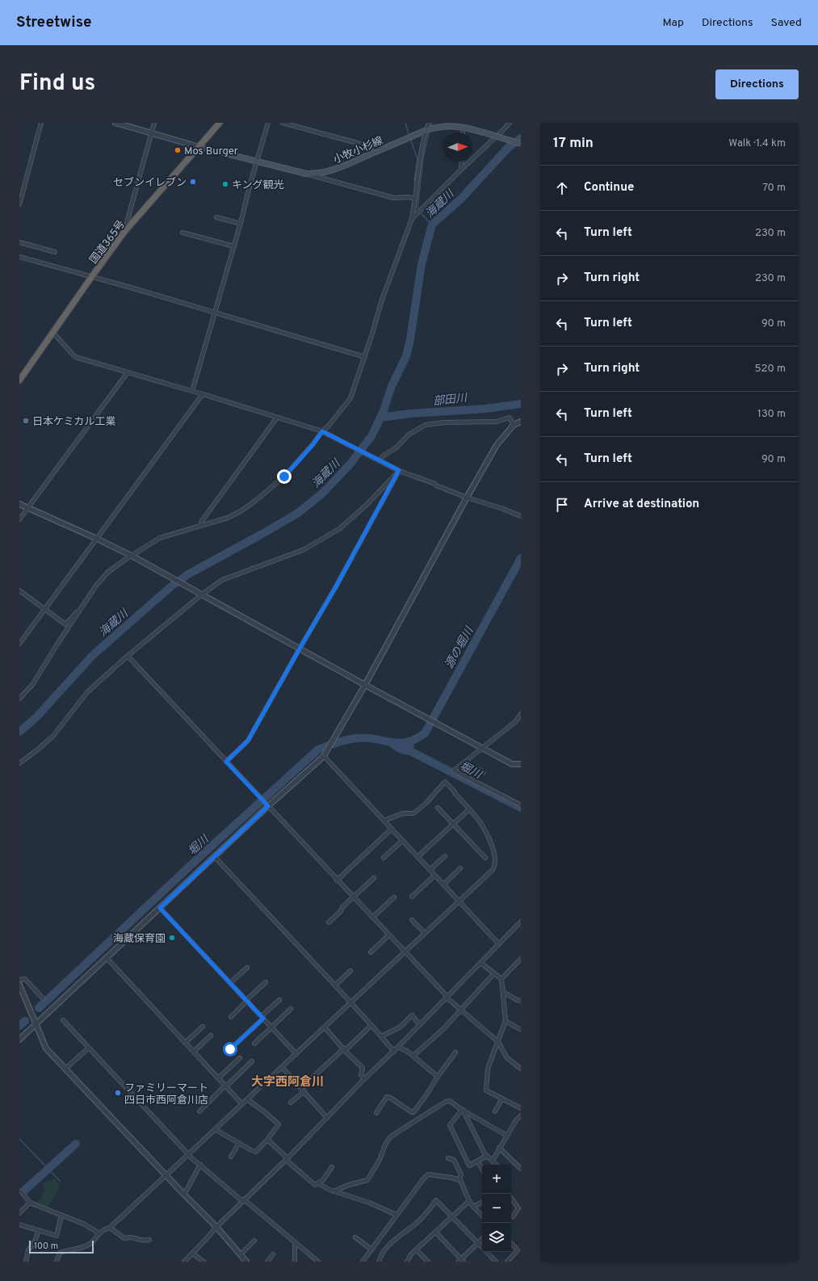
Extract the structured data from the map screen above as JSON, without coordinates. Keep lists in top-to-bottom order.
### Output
{
  "streets": {
    "highway": ["国道365号"],
    "main road": ["小牧小杉線"]
  },
  "crossings": [
    ["小牧小杉線", "国道365号"]
  ],
  "districts": ["大字西阿倉川"],
  "water": [
    "海蔵川",
    "部田川",
    "源の堀川",
    "堀川"
  ],
  "places": [
    "Mos Burger",
    "セブンイレブン",
    "キング観光",
    "日本ケミカル工業",
    "海蔵保育園",
    "ファミリーマート 四日市西阿倉川店"
  ],
  "scale_bar": "100 m",
  "north": "right",
  "page": {
    "header": "Streetwise",
    "nav": ["Map", "Directions", "Saved"],
    "title": "Find us",
    "buttons": "Directions",
    "heading": ["17 min", "Walk · 1.4 km"],
    "list": [
      ["Continue", "70 m"],
      ["Turn left", "230 m"],
      ["Turn right", "230 m"],
      ["Turn left", "90 m"],
      ["Turn right", "520 m"],
      ["Turn left", "130 m"],
      ["Turn left", "90 m"],
      "Arrive at destination"
    ],
    "map_buttons": ["+", "−"],
    "scale": "100 m"
  }
}
